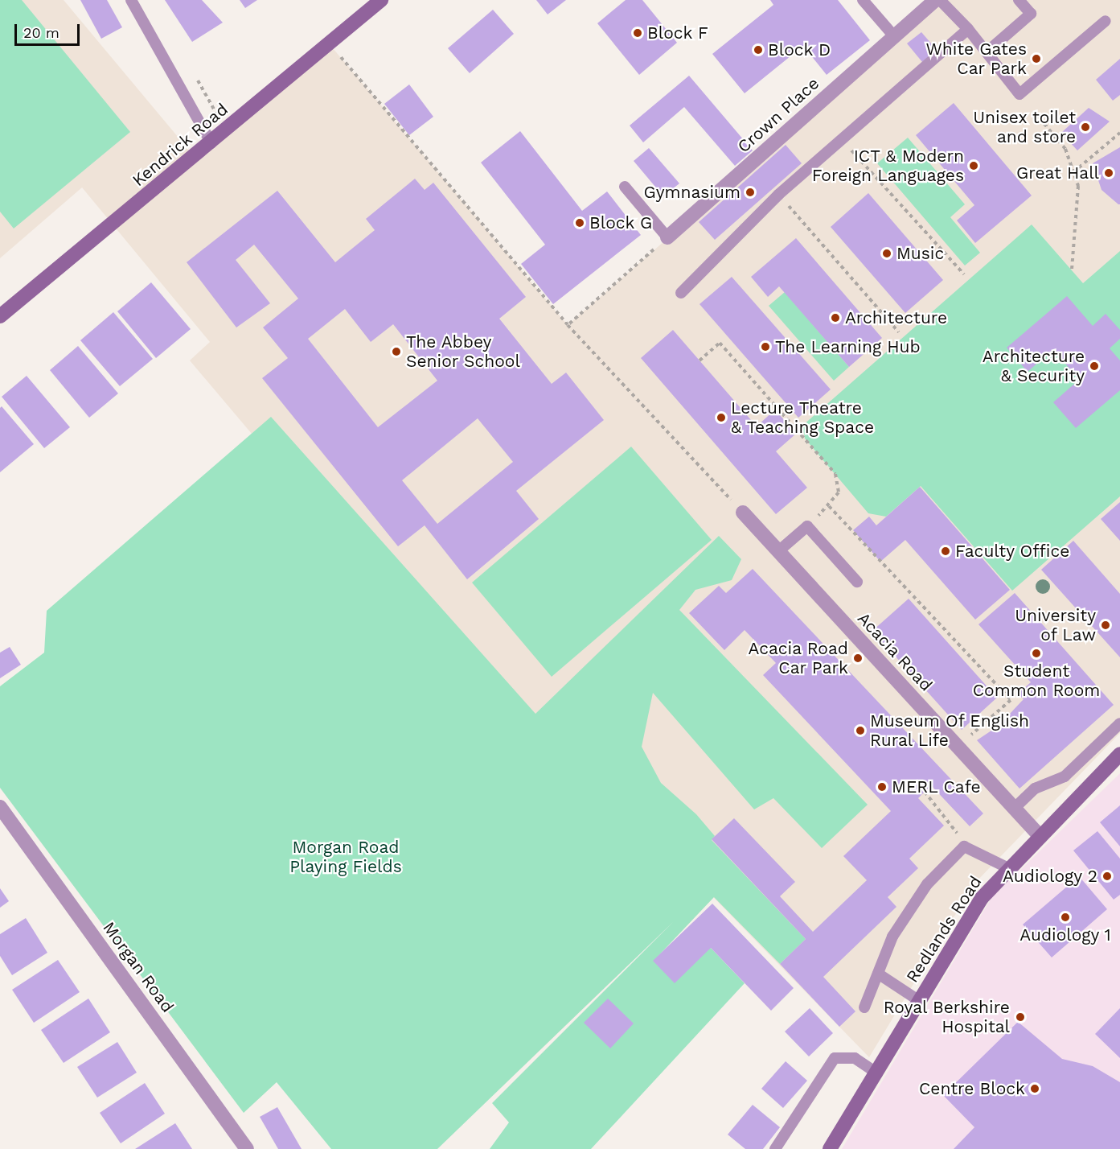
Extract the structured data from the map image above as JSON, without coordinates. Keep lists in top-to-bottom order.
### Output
{
  "streets": {
    "street": [
      "Crown Place",
      "Kendrick Road",
      "Acacia Road",
      "Redlands Road",
      "Morgan Road"
    ]
  },
  "crossings": [
    ["Acacia Road", "Redlands Road"]
  ],
  "parks": ["Morgan Road Playing Fields"],
  "places": [
    "Block F",
    "Block D",
    "White Gates Car Park",
    "Unisex toilet and store",
    "ICT & Modern Foreign Languages",
    "Great Hall",
    "Gymnasium",
    "Block G",
    "Music",
    "Architecture",
    "The Learning Hub",
    "The Abbey Senior School",
    "Architecture & Security",
    "Lecture Theatre & Teaching Space",
    "Faculty Office",
    "University of Law",
    "Student Common Room",
    "Acacia Road Car Park",
    "Museum Of English Rural Life",
    "MERL Cafe",
    "Audiology 2",
    "Audiology 1",
    "Royal Berkshire Hospital",
    "Centre Block"
  ],
  "scale_bar": "20 m"
}
